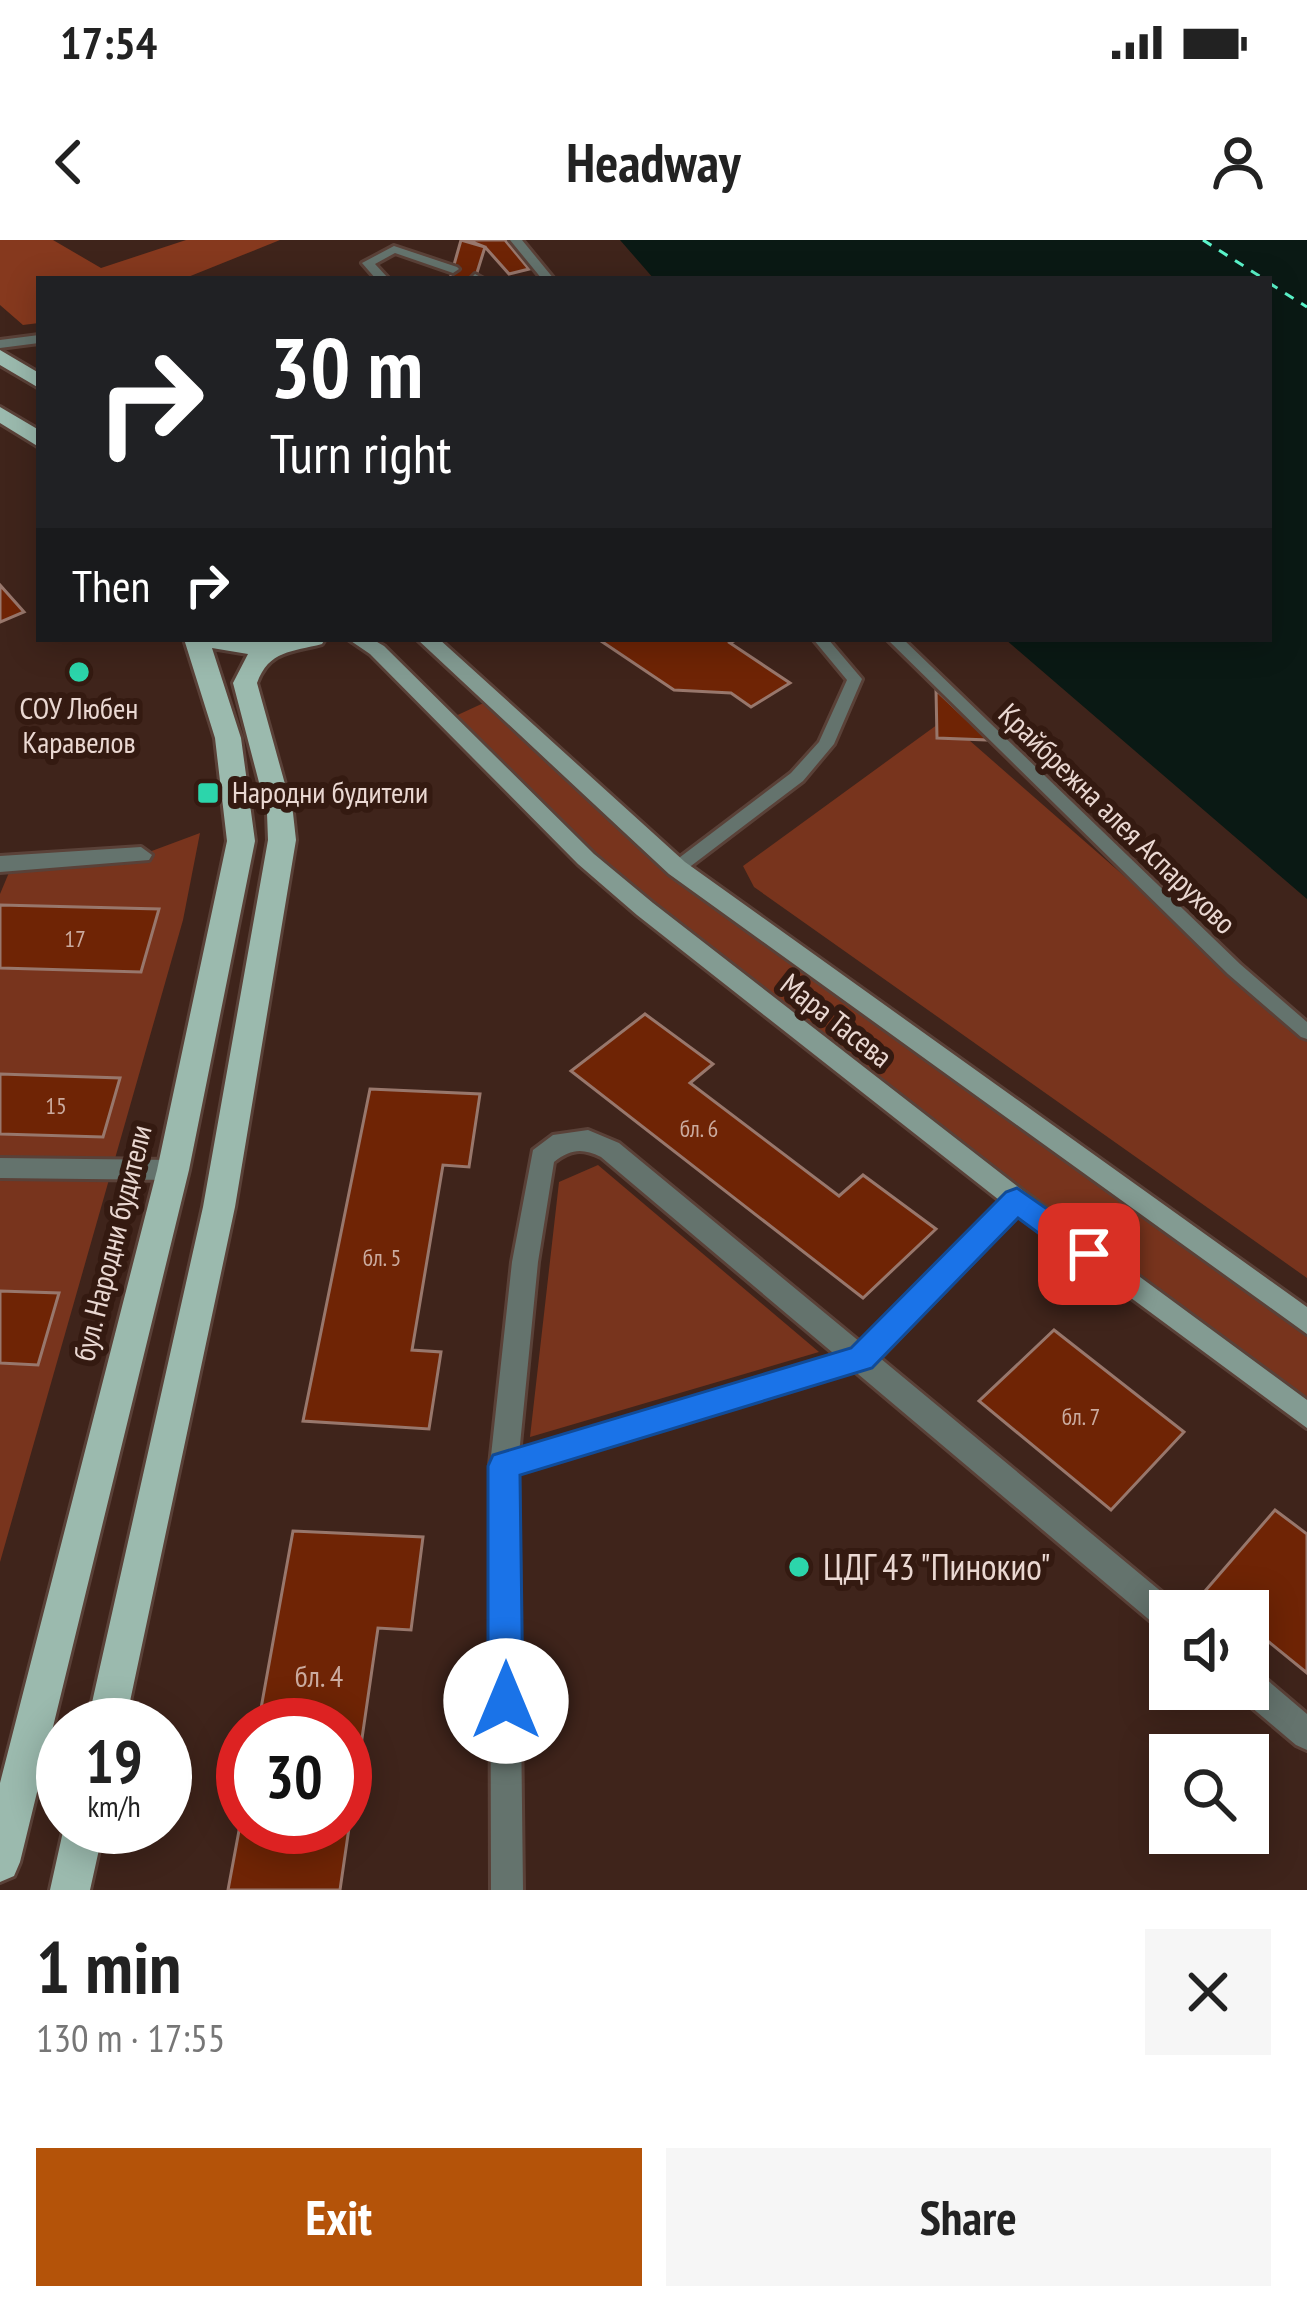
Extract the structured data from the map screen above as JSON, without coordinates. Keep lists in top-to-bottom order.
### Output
{
  "streets": {
    "main road": ["Мара Тасева", "бул. Народни будители"],
    "lane": ["Крайбрежна алея Аспарухово"]
  },
  "places": {
    "other": ["СОУ Любен Каравелов", "ЦДГ 43 \"Пинокио\""],
    "transit": ["Народни будители"]
  },
  "house_numbers": [
    "17",
    "15",
    "бл. 6",
    "бл. 5",
    "бл. 7",
    "бл. 4"
  ],
  "page": {
    "status": "17:54",
    "header": "Headway",
    "turn": ["30 m", "Turn right"],
    "then": "Then",
    "speed": "19 km/h",
    "limit": "30",
    "heading": ["1 min", "130 m · 17:55"],
    "buttons": ["Exit", "Share"]
  }
}
